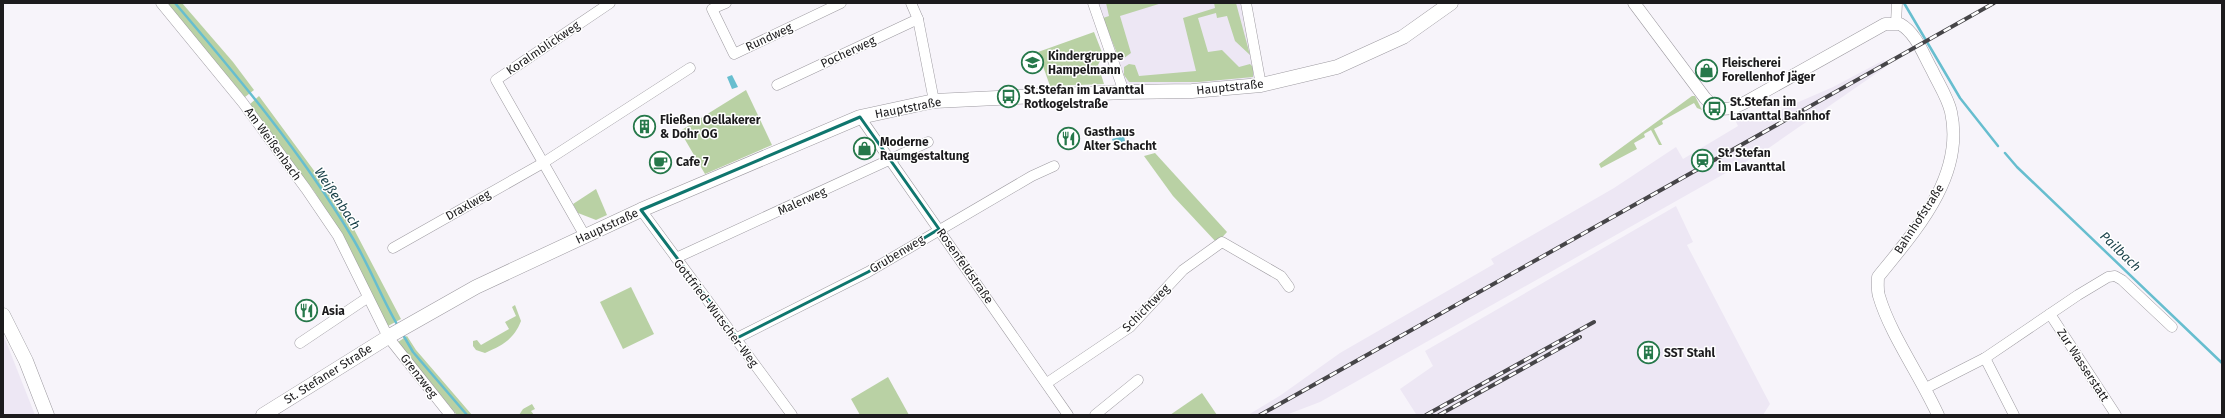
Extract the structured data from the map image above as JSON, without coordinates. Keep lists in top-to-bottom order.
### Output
{
  "streets": {
    "main road": ["Hauptstraße", "St. Stefaner Straße"],
    "street": [
      "Rundweg",
      "Koralmblickweg",
      "Pocherweg",
      "Am Weißenbach",
      "Malerweg",
      "Draxlweg",
      "Bahnhofstraße",
      "Grubenweg",
      "Rosenfeldstraße",
      "Schichtweg",
      "Gottfried-Wutscher-Weg",
      "Zur Wasserstatt",
      "Grenzweg"
    ]
  },
  "crossings": [
    ["Koralmblickweg", "Hauptstraße"],
    ["Koralmblickweg", "Draxlweg"],
    ["Hauptstraße", "Am Weißenbach"],
    ["Hauptstraße", "Rosenfeldstraße"],
    ["Hauptstraße", "Gottfried-Wutscher-Weg"],
    ["Hauptstraße", "St. Stefaner Straße"],
    ["Hauptstraße", "Grenzweg"],
    ["Am Weißenbach", "St. Stefaner Straße"],
    ["Am Weißenbach", "Grenzweg"],
    ["Malerweg", "Rosenfeldstraße"],
    ["Malerweg", "Gottfried-Wutscher-Weg"],
    ["Grubenweg", "Rosenfeldstraße"],
    ["Grubenweg", "Gottfried-Wutscher-Weg"],
    ["Rosenfeldstraße", "Schichtweg"],
    ["St. Stefaner Straße", "Grenzweg"]
  ],
  "water": ["Weißenbach", "Pailbach"],
  "places": {
    "school or university": ["Kindergruppe Hampelmann"],
    "shop": ["Fleischerei Forellenhof Jäger", "Moderne Raumgestaltung"],
    "bus stop": ["St.Stefan im Lavanttal Rotkogelstraße", "St.Stefan im Lavanttal Bahnhof"],
    "building": ["Fließen Oellakerer & Dohr OG", "SST Stahl"],
    "restaurant": ["Gasthaus Alter Schacht", "Asia"],
    "station": ["St. Stefan im Lavanttal"],
    "cafe": ["Cafe 7"]
  }
}
